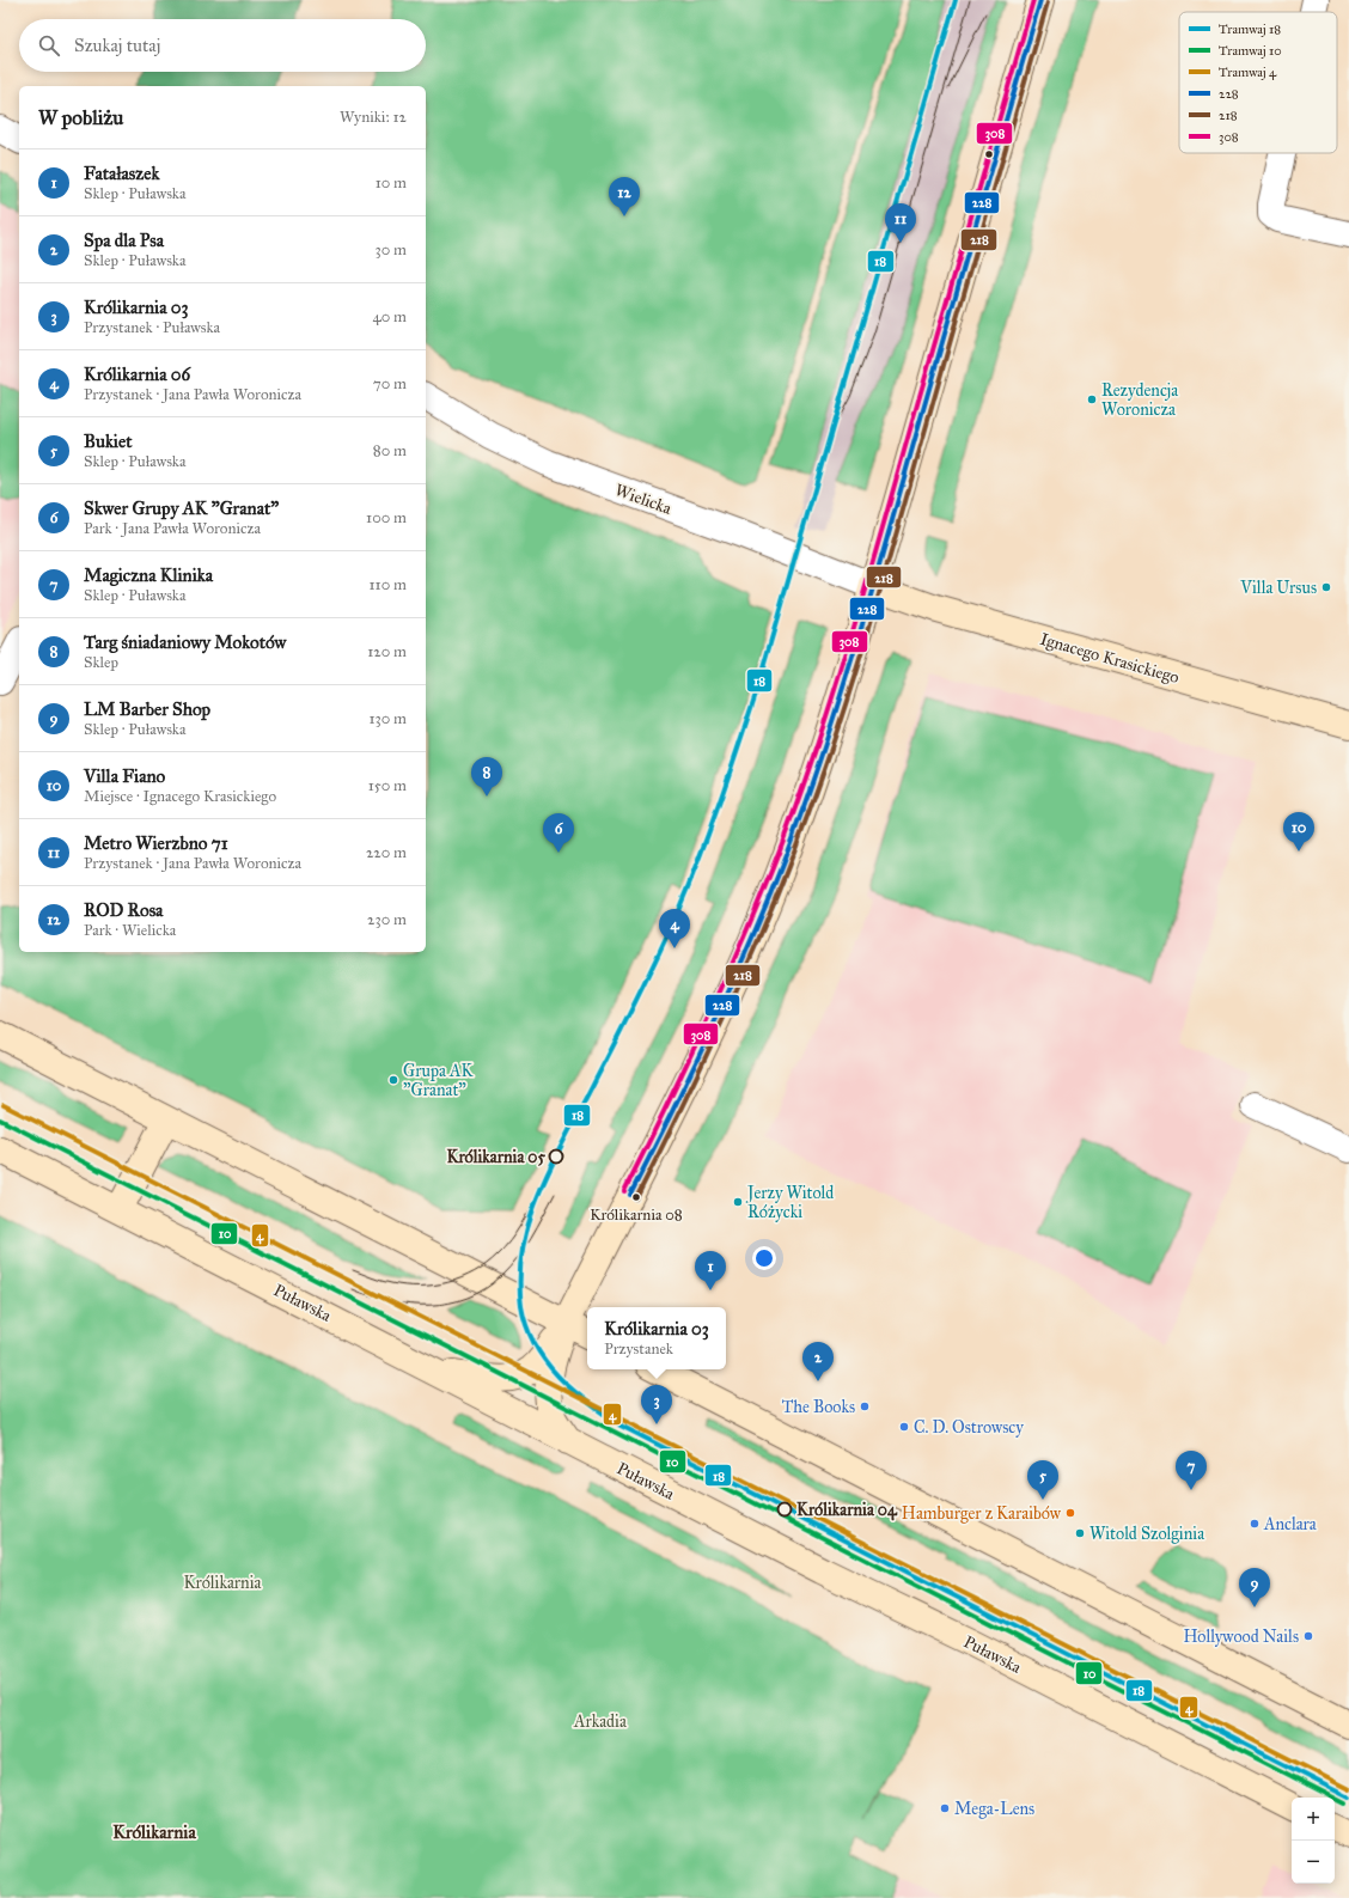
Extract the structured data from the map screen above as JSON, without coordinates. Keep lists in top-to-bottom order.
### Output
{
  "streets": {
    "main road": ["Ignacego Krasickiego", "Puławska"],
    "street": ["Wielicka"]
  },
  "crossings": [
    ["Wielicka", "Ignacego Krasickiego"]
  ],
  "districts": ["Królikarnia"],
  "parks": ["Królikarnia", "Arkadia"],
  "places": [
    "Rezydencja Woronicza",
    "Villa Ursus",
    "Grupa AK \"Granat\"",
    "Królikarnia 05",
    "Królikarnia 08",
    "Jerzy Witold Różycki",
    "The Books",
    "C. D. Ostrowscy",
    "Królikarnia 04",
    "Hamburger z Karaibów",
    "Anclara",
    "Witold Szolginia",
    "Hollywood Nails",
    "Mega-Lens"
  ],
  "lines": [
    "tram line 18",
    "transit line 228",
    "transit line 308",
    "transit line 218",
    "tram line 4",
    "tram line 10"
  ],
  "legend": [
    "Tramwaj 18",
    "Tramwaj 10",
    "Tramwaj 4",
    "228",
    "218",
    "308"
  ],
  "page": {
    "search": "Szukaj tutaj",
    "heading": ["W pobliżu", "Wyniki: 12"],
    "list": [
      {
        "mark": "1",
        "name": "Fatałaszek",
        "note": "Sklep · Puławska",
        "value": "10 m"
      },
      {
        "mark": "2",
        "name": "Spa dla Psa",
        "note": "Sklep · Puławska",
        "value": "30 m"
      },
      {
        "mark": "3",
        "name": "Królikarnia 03",
        "note": "Przystanek · Puławska",
        "value": "40 m"
      },
      {
        "mark": "4",
        "name": "Królikarnia 06",
        "note": "Przystanek · Jana Pawła Woronicza",
        "value": "70 m"
      },
      {
        "mark": "5",
        "name": "Bukiet",
        "note": "Sklep · Puławska",
        "value": "80 m"
      },
      {
        "mark": "6",
        "name": "Skwer Grupy AK \"Granat\"",
        "note": "Park · Jana Pawła Woronicza",
        "value": "100 m"
      },
      {
        "mark": "7",
        "name": "Magiczna Klinika",
        "note": "Sklep · Puławska",
        "value": "110 m"
      },
      {
        "mark": "8",
        "name": "Targ śniadaniowy Mokotów",
        "note": "Sklep",
        "value": "120 m"
      },
      {
        "mark": "9",
        "name": "LM Barber Shop",
        "note": "Sklep · Puławska",
        "value": "130 m"
      },
      {
        "mark": "10",
        "name": "Villa Fiano",
        "note": "Miejsce · Ignacego Krasickiego",
        "value": "150 m"
      },
      {
        "mark": "11",
        "name": "Metro Wierzbno 71",
        "note": "Przystanek · Jana Pawła Woronicza",
        "value": "220 m"
      },
      {
        "mark": "12",
        "name": "ROD Rosa",
        "note": "Park · Wielicka",
        "value": "230 m"
      }
    ],
    "pins": [
      "12",
      "11",
      "8",
      "10",
      "6",
      "4",
      "1",
      "2",
      "3",
      "7",
      "5",
      "9"
    ],
    "popup": ["Królikarnia 03", "Przystanek"],
    "map_buttons": ["+", "−"]
  }
}
